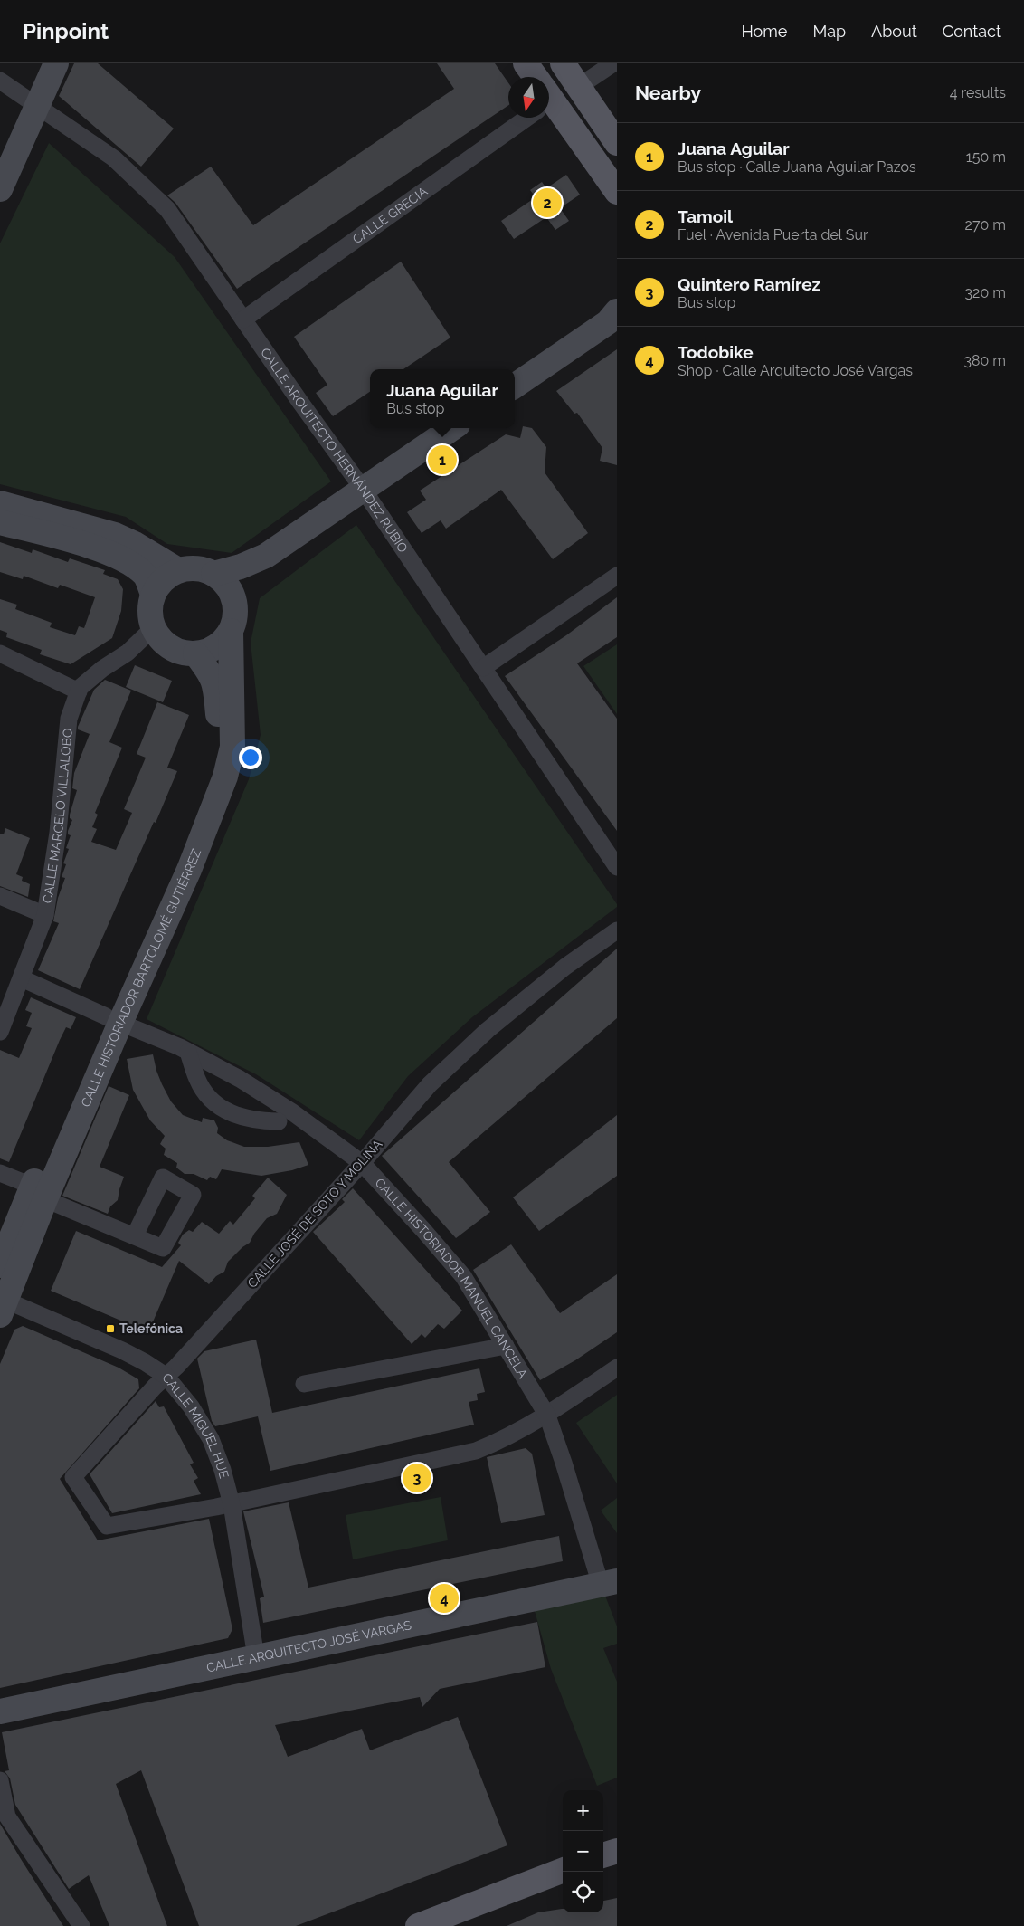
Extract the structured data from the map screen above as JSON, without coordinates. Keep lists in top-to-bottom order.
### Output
{
  "streets": {
    "street": [
      "CALLE GRECIA",
      "CALLE ARQUITECTO HERNÁNDEZ RUBIO",
      "CALLE MARCELO VILLALOBO",
      "CALLE HISTORIADOR BARTOLOMÉ GUTIÉRREZ",
      "CALLE JOSÉ DE SOTO Y MOLINA",
      "CALLE HISTORIADOR MANUEL CANCELA",
      "CALLE MIGUEL HUE",
      "CALLE ARQUITECTO JOSÉ VARGAS"
    ]
  },
  "crossings": [
    ["CALLE GRECIA", "CALLE ARQUITECTO HERNÁNDEZ RUBIO"],
    ["CALLE MARCELO VILLALOBO", "CALLE HISTORIADOR BARTOLOMÉ GUTIÉRREZ"],
    ["CALLE MARCELO VILLALOBO", "CALLE HISTORIADOR MANUEL CANCELA"],
    ["CALLE HISTORIADOR BARTOLOMÉ GUTIÉRREZ", "CALLE HISTORIADOR MANUEL CANCELA"],
    ["CALLE HISTORIADOR BARTOLOMÉ GUTIÉRREZ", "CALLE MIGUEL HUE"],
    ["CALLE JOSÉ DE SOTO Y MOLINA", "CALLE HISTORIADOR MANUEL CANCELA"],
    ["CALLE JOSÉ DE SOTO Y MOLINA", "CALLE MIGUEL HUE"],
    ["CALLE HISTORIADOR MANUEL CANCELA", "CALLE ARQUITECTO JOSÉ VARGAS"],
    ["CALLE MIGUEL HUE", "CALLE ARQUITECTO JOSÉ VARGAS"]
  ],
  "places": {
    "transit": ["Telefónica"]
  },
  "north": "bottom",
  "page": {
    "header": "Pinpoint",
    "nav": [
      "Home",
      "Map",
      "About",
      "Contact"
    ],
    "heading": ["Nearby", "4 results"],
    "list": [
      {
        "mark": "1",
        "name": "Juana Aguilar",
        "note": "Bus stop · Calle Juana Aguilar Pazos",
        "value": "150 m"
      },
      {
        "mark": "2",
        "name": "Tamoil",
        "note": "Fuel · Avenida Puerta del Sur",
        "value": "270 m"
      },
      {
        "mark": "3",
        "name": "Quintero Ramírez",
        "note": "Bus stop",
        "value": "320 m"
      },
      {
        "mark": "4",
        "name": "Todobike",
        "note": "Shop · Calle Arquitecto José Vargas",
        "value": "380 m"
      }
    ],
    "pins": [
      "2",
      "1",
      "3",
      "4"
    ],
    "popup": ["Juana Aguilar", "Bus stop"],
    "map_buttons": ["+", "−"]
  }
}
